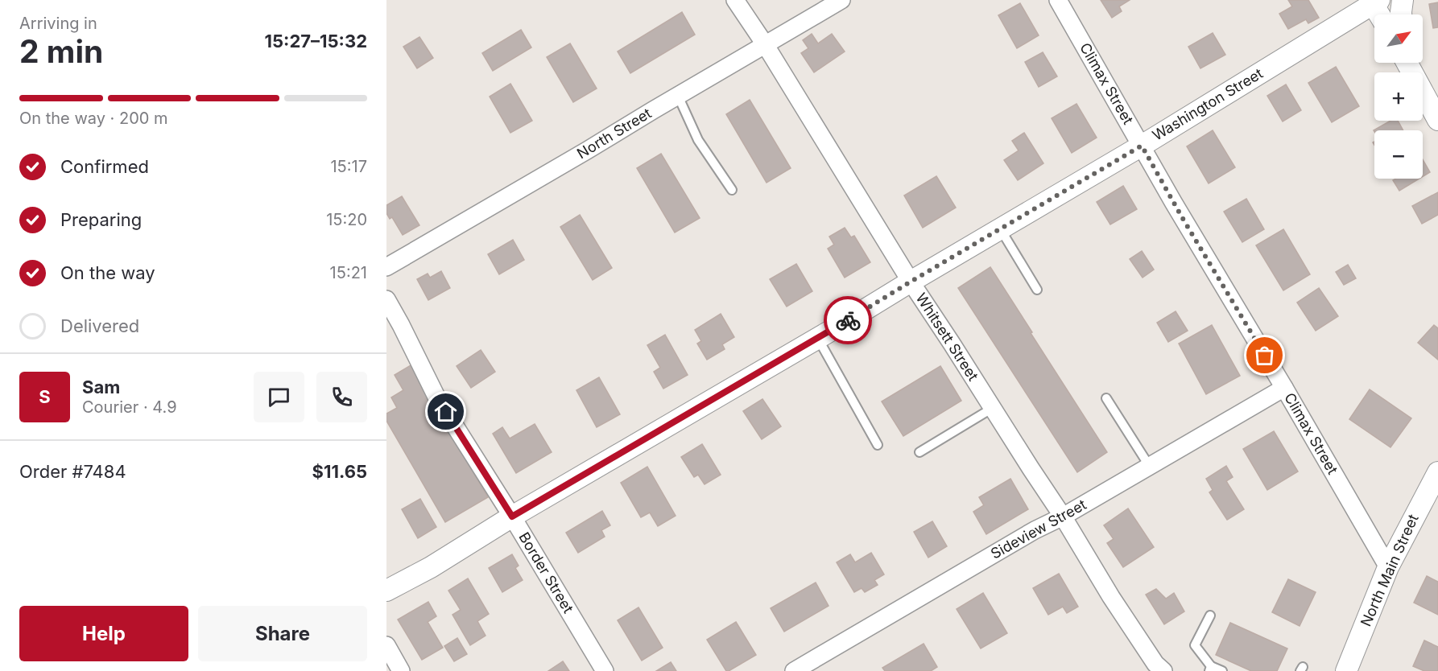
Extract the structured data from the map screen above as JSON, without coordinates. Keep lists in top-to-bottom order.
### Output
{
  "streets": {
    "street": [
      "Climax Street",
      "Washington Street",
      "North Street",
      "Whitsett Street",
      "Sideview Street",
      "North Main Street",
      "Border Street"
    ]
  },
  "crossings": [
    ["Climax Street", "Washington Street"],
    ["Climax Street", "Sideview Street"],
    ["Climax Street", "North Main Street"],
    ["Washington Street", "Whitsett Street"],
    ["Washington Street", "Border Street"],
    ["North Street", "Whitsett Street"],
    ["Whitsett Street", "Sideview Street"]
  ],
  "north": "top right",
  "page": {
    "heading": ["2 min", "Arriving in", "15:27–15:32"],
    "panel": [
      "Sam",
      "Courier · 4.9",
      "Order #7484",
      "$11.65"
    ],
    "map_buttons": ["+", "−"],
    "bar": "On the way · 200 m",
    "list": [
      ["Confirmed", "15:17"],
      ["Preparing", "15:20"],
      ["On the way", "15:21"],
      "Delivered"
    ],
    "round": "S",
    "buttons": ["Help", "Share"]
  }
}
